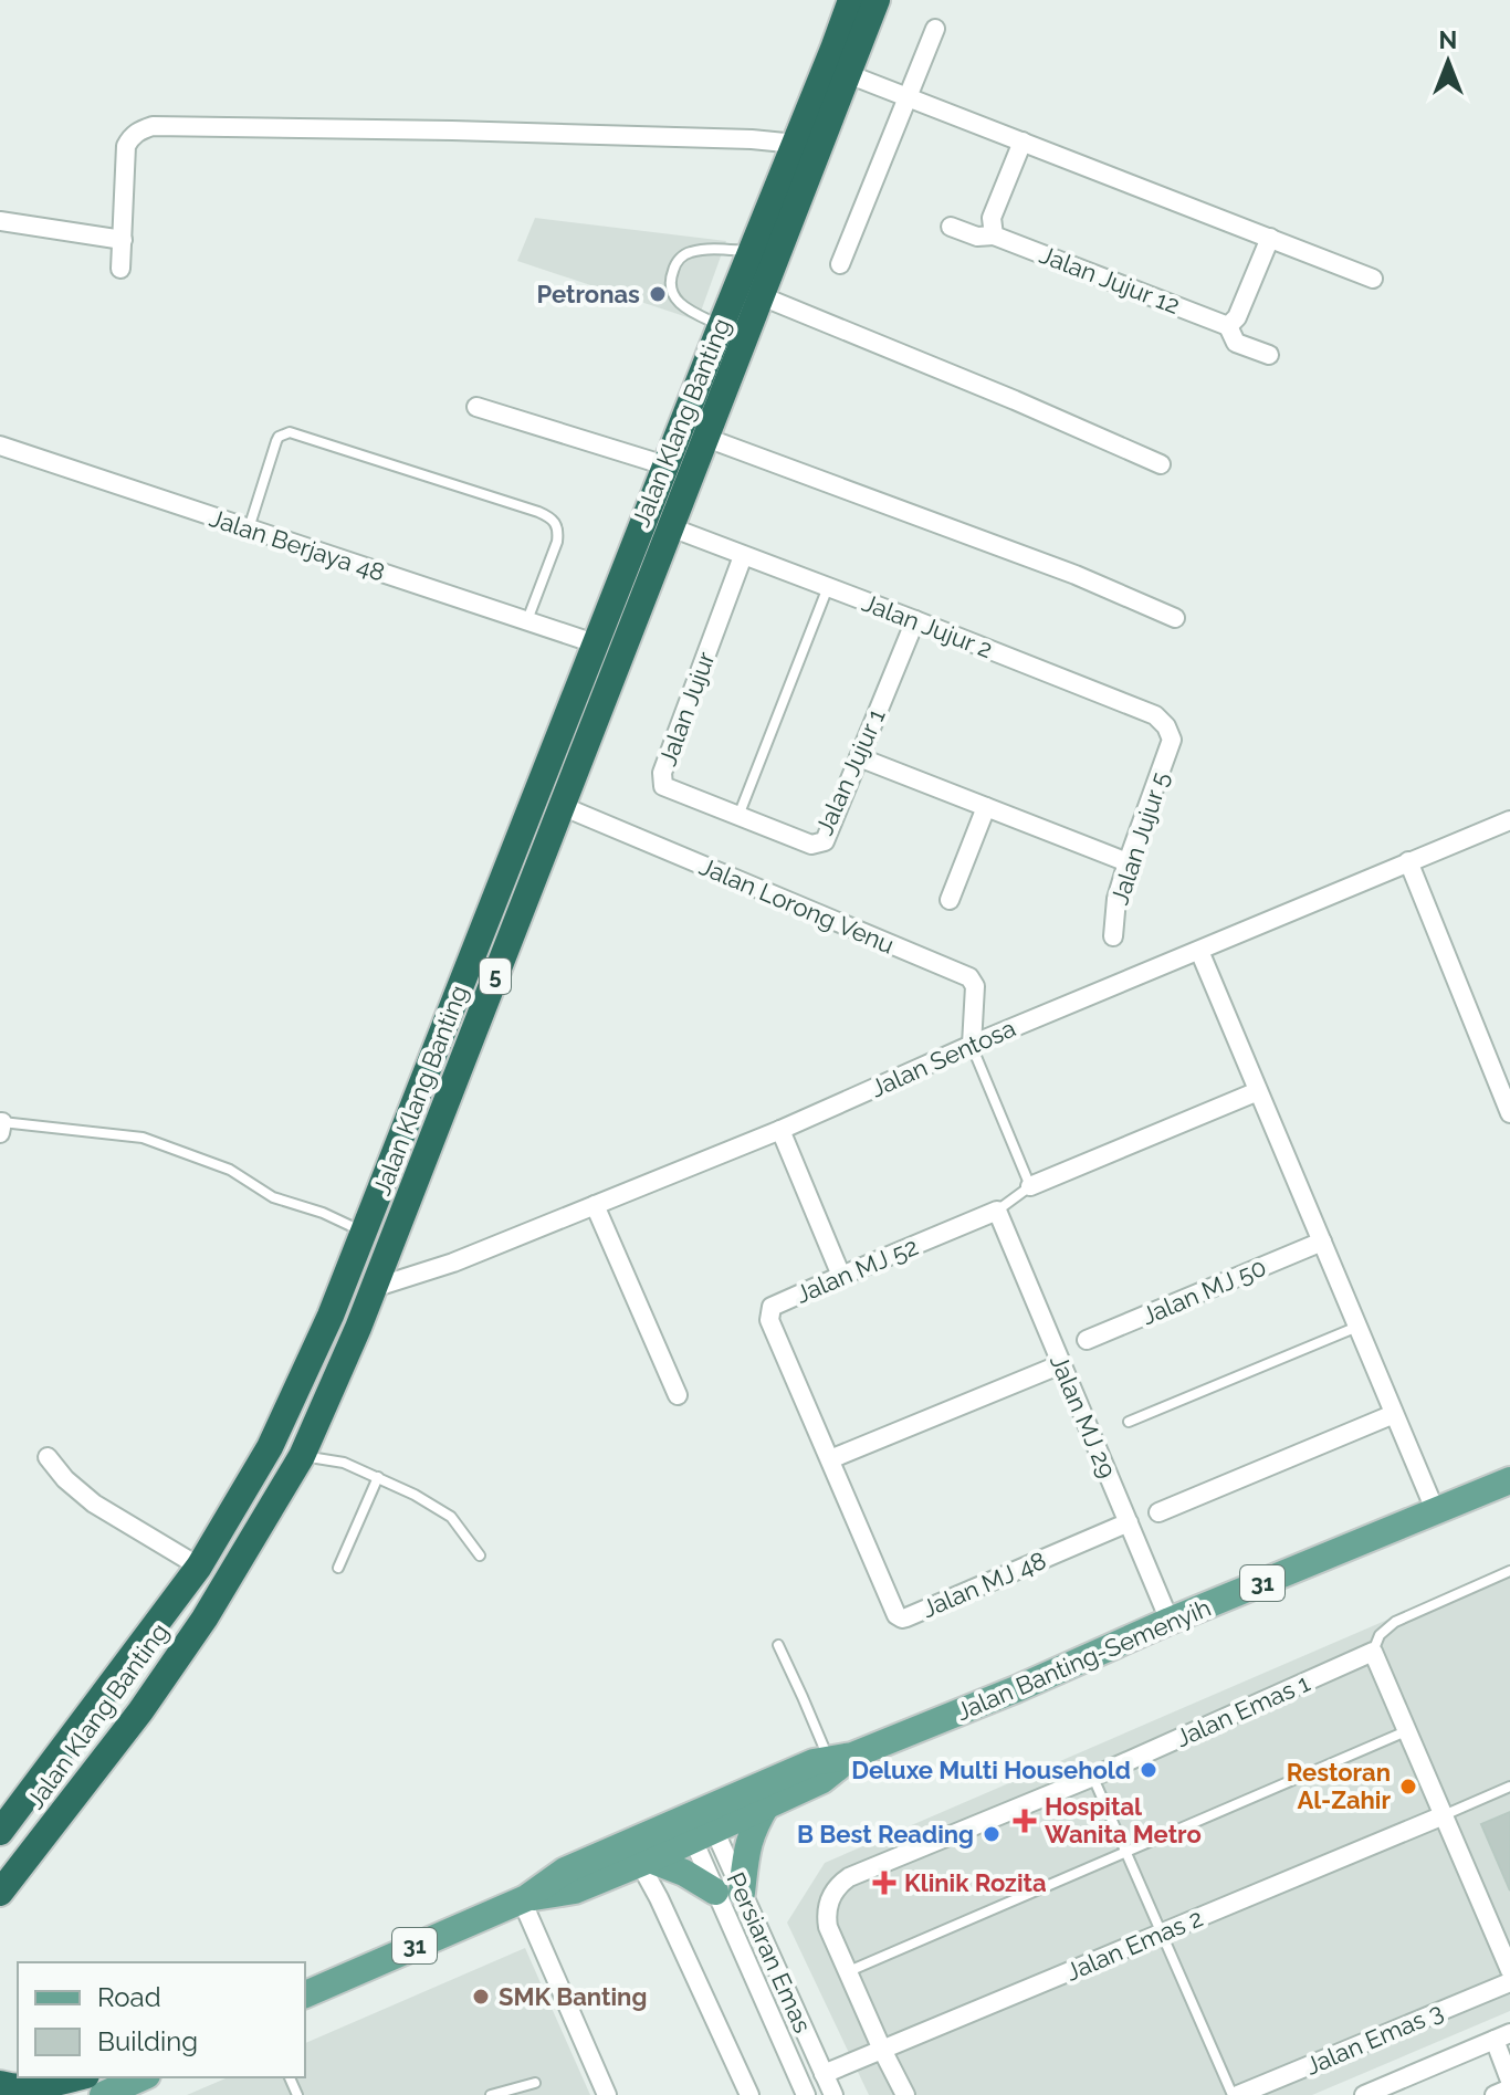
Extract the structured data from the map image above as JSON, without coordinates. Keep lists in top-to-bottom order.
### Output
{
  "streets": {
    "highway": ["Jalan Klang Banting", "5"],
    "main road": ["31", "Jalan Banting-Semenyih"],
    "street": [
      "Jalan Jujur 12",
      "Jalan Berjaya 48",
      "Jalan Jujur 2",
      "Jalan Jujur",
      "Jalan Jujur 1",
      "Jalan Jujur 5",
      "Jalan Lorong Venu",
      "Jalan Sentosa",
      "Jalan MJ 52",
      "Jalan MJ 50",
      "Jalan MJ 29",
      "Jalan MJ 48",
      "Jalan Emas 1",
      "Jalan Emas 2",
      "Persiaran Emas",
      "Jalan Emas 3"
    ]
  },
  "crossings": [
    ["Jalan Klang Banting", "Jalan Berjaya 48"],
    ["Jalan Klang Banting", "Jalan Jujur 2"],
    ["Jalan Klang Banting", "Jalan Lorong Venu"],
    ["Jalan Klang Banting", "Jalan Sentosa"],
    ["Jalan Jujur 2", "Jalan Jujur"],
    ["Jalan Jujur 2", "Jalan Jujur 1"],
    ["Jalan Jujur 2", "Jalan Jujur 5"],
    ["Jalan Jujur", "Jalan Jujur 1"],
    ["Jalan Lorong Venu", "Jalan Sentosa"],
    ["Jalan MJ 52", "Jalan MJ 29"],
    ["Jalan MJ 52", "Jalan MJ 48"],
    ["Jalan MJ 29", "Jalan MJ 48"],
    ["Jalan MJ 29", "Jalan Banting-Semenyih"],
    ["Jalan Banting-Semenyih", "Persiaran Emas"],
    ["Jalan Emas 1", "Jalan Emas 2"],
    ["Jalan Emas 2", "Persiaran Emas"]
  ],
  "places": {
    "other": [
      "Petronas",
      "Deluxe Multi Household",
      "Restoran Al-Zahir",
      "B Best Reading",
      "SMK Banting"
    ],
    "health": ["Hospital Wanita Metro", "Klinik Rozita"]
  },
  "legend": ["Road", "Building"],
  "north": "top"
}
